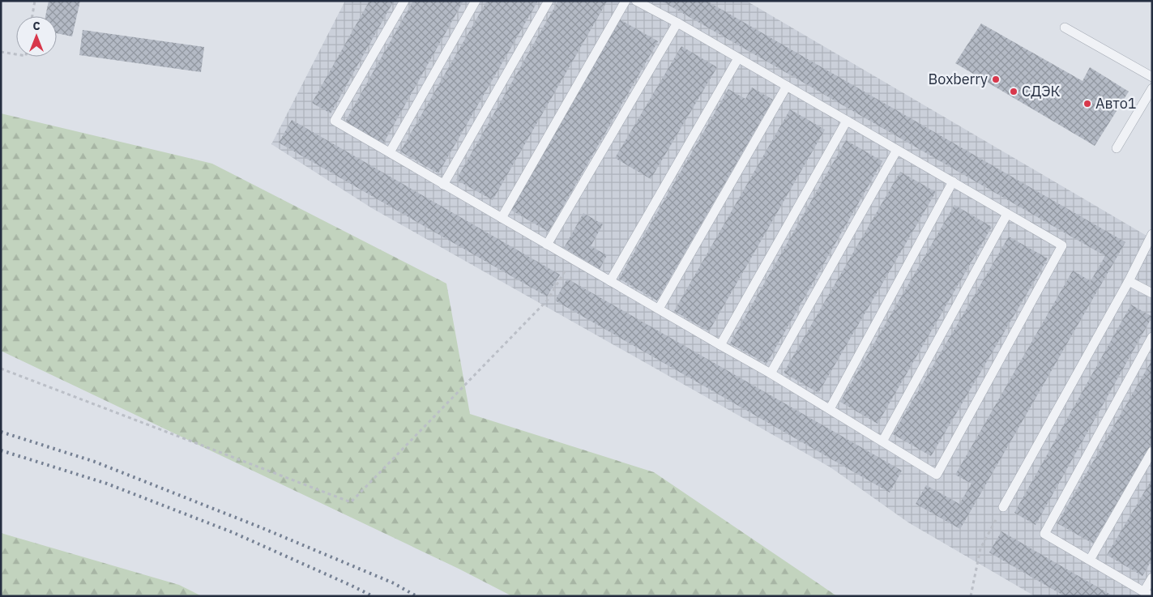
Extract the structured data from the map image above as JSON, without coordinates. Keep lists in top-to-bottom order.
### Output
{
  "places": ["Boxberry", "СДЭК", "Авто1"],
  "north": "top"
}
